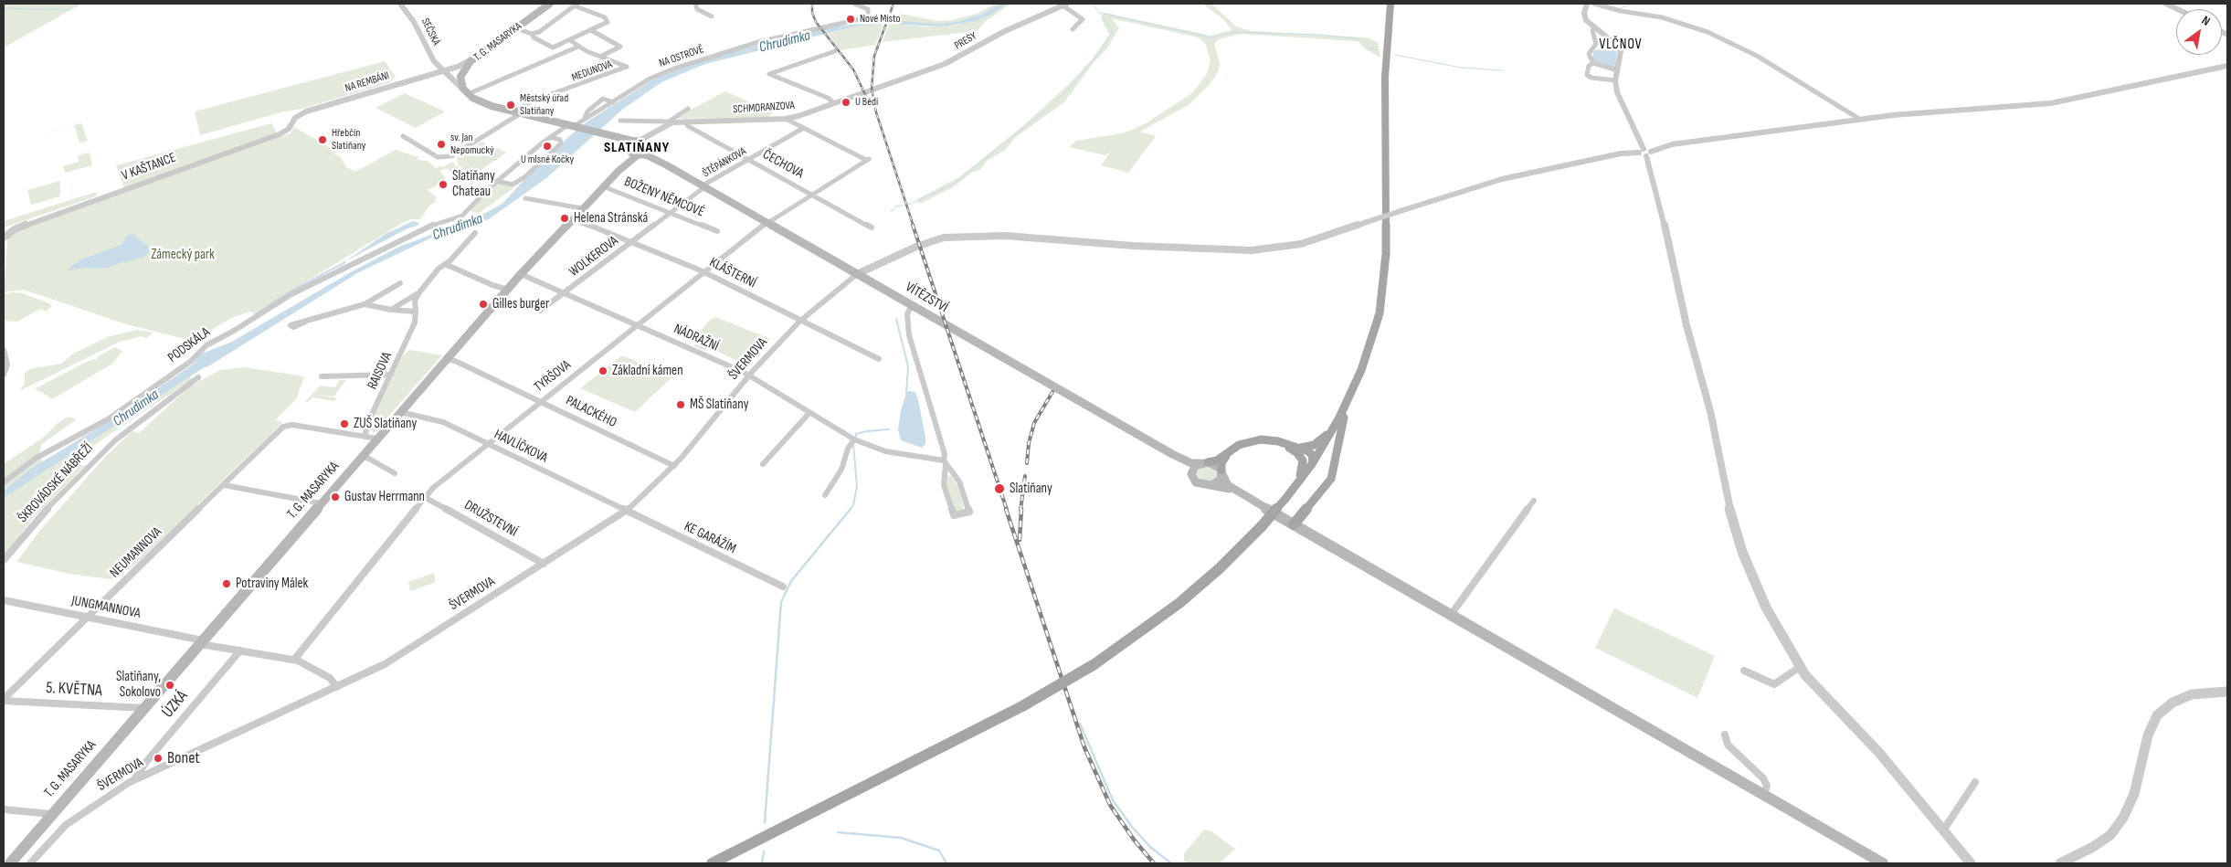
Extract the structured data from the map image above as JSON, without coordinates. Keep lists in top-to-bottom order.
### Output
{
  "streets": {
    "main road": ["T. G. MASARYKA", "VÍTĚZSTVÍ"],
    "street": [
      "SEČSKÁ",
      "PRESY",
      "NA OSTROVĚ",
      "MEDUNOVA",
      "NA REMBÁNI",
      "SCHMORANZOVA",
      "ŠTĚPÁNKOVA",
      "ČECHOVA",
      "V KAŠTANCE",
      "BOŽENY NĚMCOVÉ",
      "WOLKEROVA",
      "KLÁŠTERNÍ",
      "NÁDRAŽNÍ",
      "PODSKÁLA",
      "ŠVERMOVA",
      "RAISOVA",
      "TYRŠOVA",
      "PALACKÉHO",
      "HAVLÍČKOVA",
      "ŠKROVÁDSKÉ NÁBŘEŽÍ",
      "DRUŽSTEVNÍ",
      "KE GARÁŽÍM",
      "NEUMANNOVA",
      "JUNGMANNOVA",
      "5. KVĚTNA",
      "ÚZKÁ"
    ]
  },
  "crossings": [
    ["SEČSKÁ", "T. G. MASARYKA"],
    ["SEČSKÁ", "MEDUNOVA"],
    ["SEČSKÁ", "NA REMBÁNI"],
    ["PRESY", "SCHMORANZOVA"],
    ["T. G. MASARYKA", "MEDUNOVA"],
    ["T. G. MASARYKA", "BOŽENY NĚMCOVÉ"],
    ["T. G. MASARYKA", "KLÁŠTERNÍ"],
    ["T. G. MASARYKA", "VÍTĚZSTVÍ"],
    ["T. G. MASARYKA", "NÁDRAŽNÍ"],
    ["T. G. MASARYKA", "PALACKÉHO"],
    ["T. G. MASARYKA", "HAVLÍČKOVA"],
    ["T. G. MASARYKA", "JUNGMANNOVA"],
    ["T. G. MASARYKA", "5. KVĚTNA"],
    ["NA OSTROVĚ", "PODSKÁLA"],
    ["NA REMBÁNI", "V KAŠTANCE"],
    ["SCHMORANZOVA", "ČECHOVA"],
    ["ŠTĚPÁNKOVA", "ČECHOVA"],
    ["ŠTĚPÁNKOVA", "WOLKEROVA"],
    ["ŠTĚPÁNKOVA", "VÍTĚZSTVÍ"],
    ["ŠTĚPÁNKOVA", "TYRŠOVA"],
    ["ČECHOVA", "TYRŠOVA"],
    ["BOŽENY NĚMCOVÉ", "WOLKEROVA"],
    ["WOLKEROVA", "KLÁŠTERNÍ"],
    ["WOLKEROVA", "VÍTĚZSTVÍ"],
    ["WOLKEROVA", "NÁDRAŽNÍ"],
    ["KLÁŠTERNÍ", "ŠVERMOVA"],
    ["KLÁŠTERNÍ", "TYRŠOVA"],
    ["VÍTĚZSTVÍ", "ŠVERMOVA"],
    ["VÍTĚZSTVÍ", "TYRŠOVA"],
    ["NÁDRAŽNÍ", "ŠVERMOVA"],
    ["NÁDRAŽNÍ", "TYRŠOVA"],
    ["ŠVERMOVA", "PALACKÉHO"],
    ["ŠVERMOVA", "HAVLÍČKOVA"],
    ["ŠVERMOVA", "DRUŽSTEVNÍ"],
    ["ŠVERMOVA", "KE GARÁŽÍM"],
    ["ŠVERMOVA", "ÚZKÁ"],
    ["RAISOVA", "NEUMANNOVA"],
    ["TYRŠOVA", "PALACKÉHO"],
    ["TYRŠOVA", "HAVLÍČKOVA"],
    ["TYRŠOVA", "DRUŽSTEVNÍ"],
    ["HAVLÍČKOVA", "KE GARÁŽÍM"],
    ["NEUMANNOVA", "JUNGMANNOVA"],
    ["NEUMANNOVA", "5. KVĚTNA"]
  ],
  "districts": ["VLČNOV", "SLATIŇANY"],
  "water": ["Chrudimka"],
  "parks": ["Zámecký park"],
  "places": [
    "Nové Místo",
    "U Bédi",
    "Městský úřad Slatiňany",
    "Hřebčín Slatiňany",
    "sv. Jan Nepomucký",
    "U mlsné Kočky",
    "Slatiňany Chateau",
    "Helena Stránská",
    "Gilles burger",
    "Základní kámen",
    "MŠ Slatiňany",
    "ZUŠ Slatiňany",
    "Slatiňany",
    "Gustav Herrmann",
    "Potraviny Málek",
    "Slatiňany, Sokolovo",
    "Bonet"
  ],
  "north": "top right"
}
